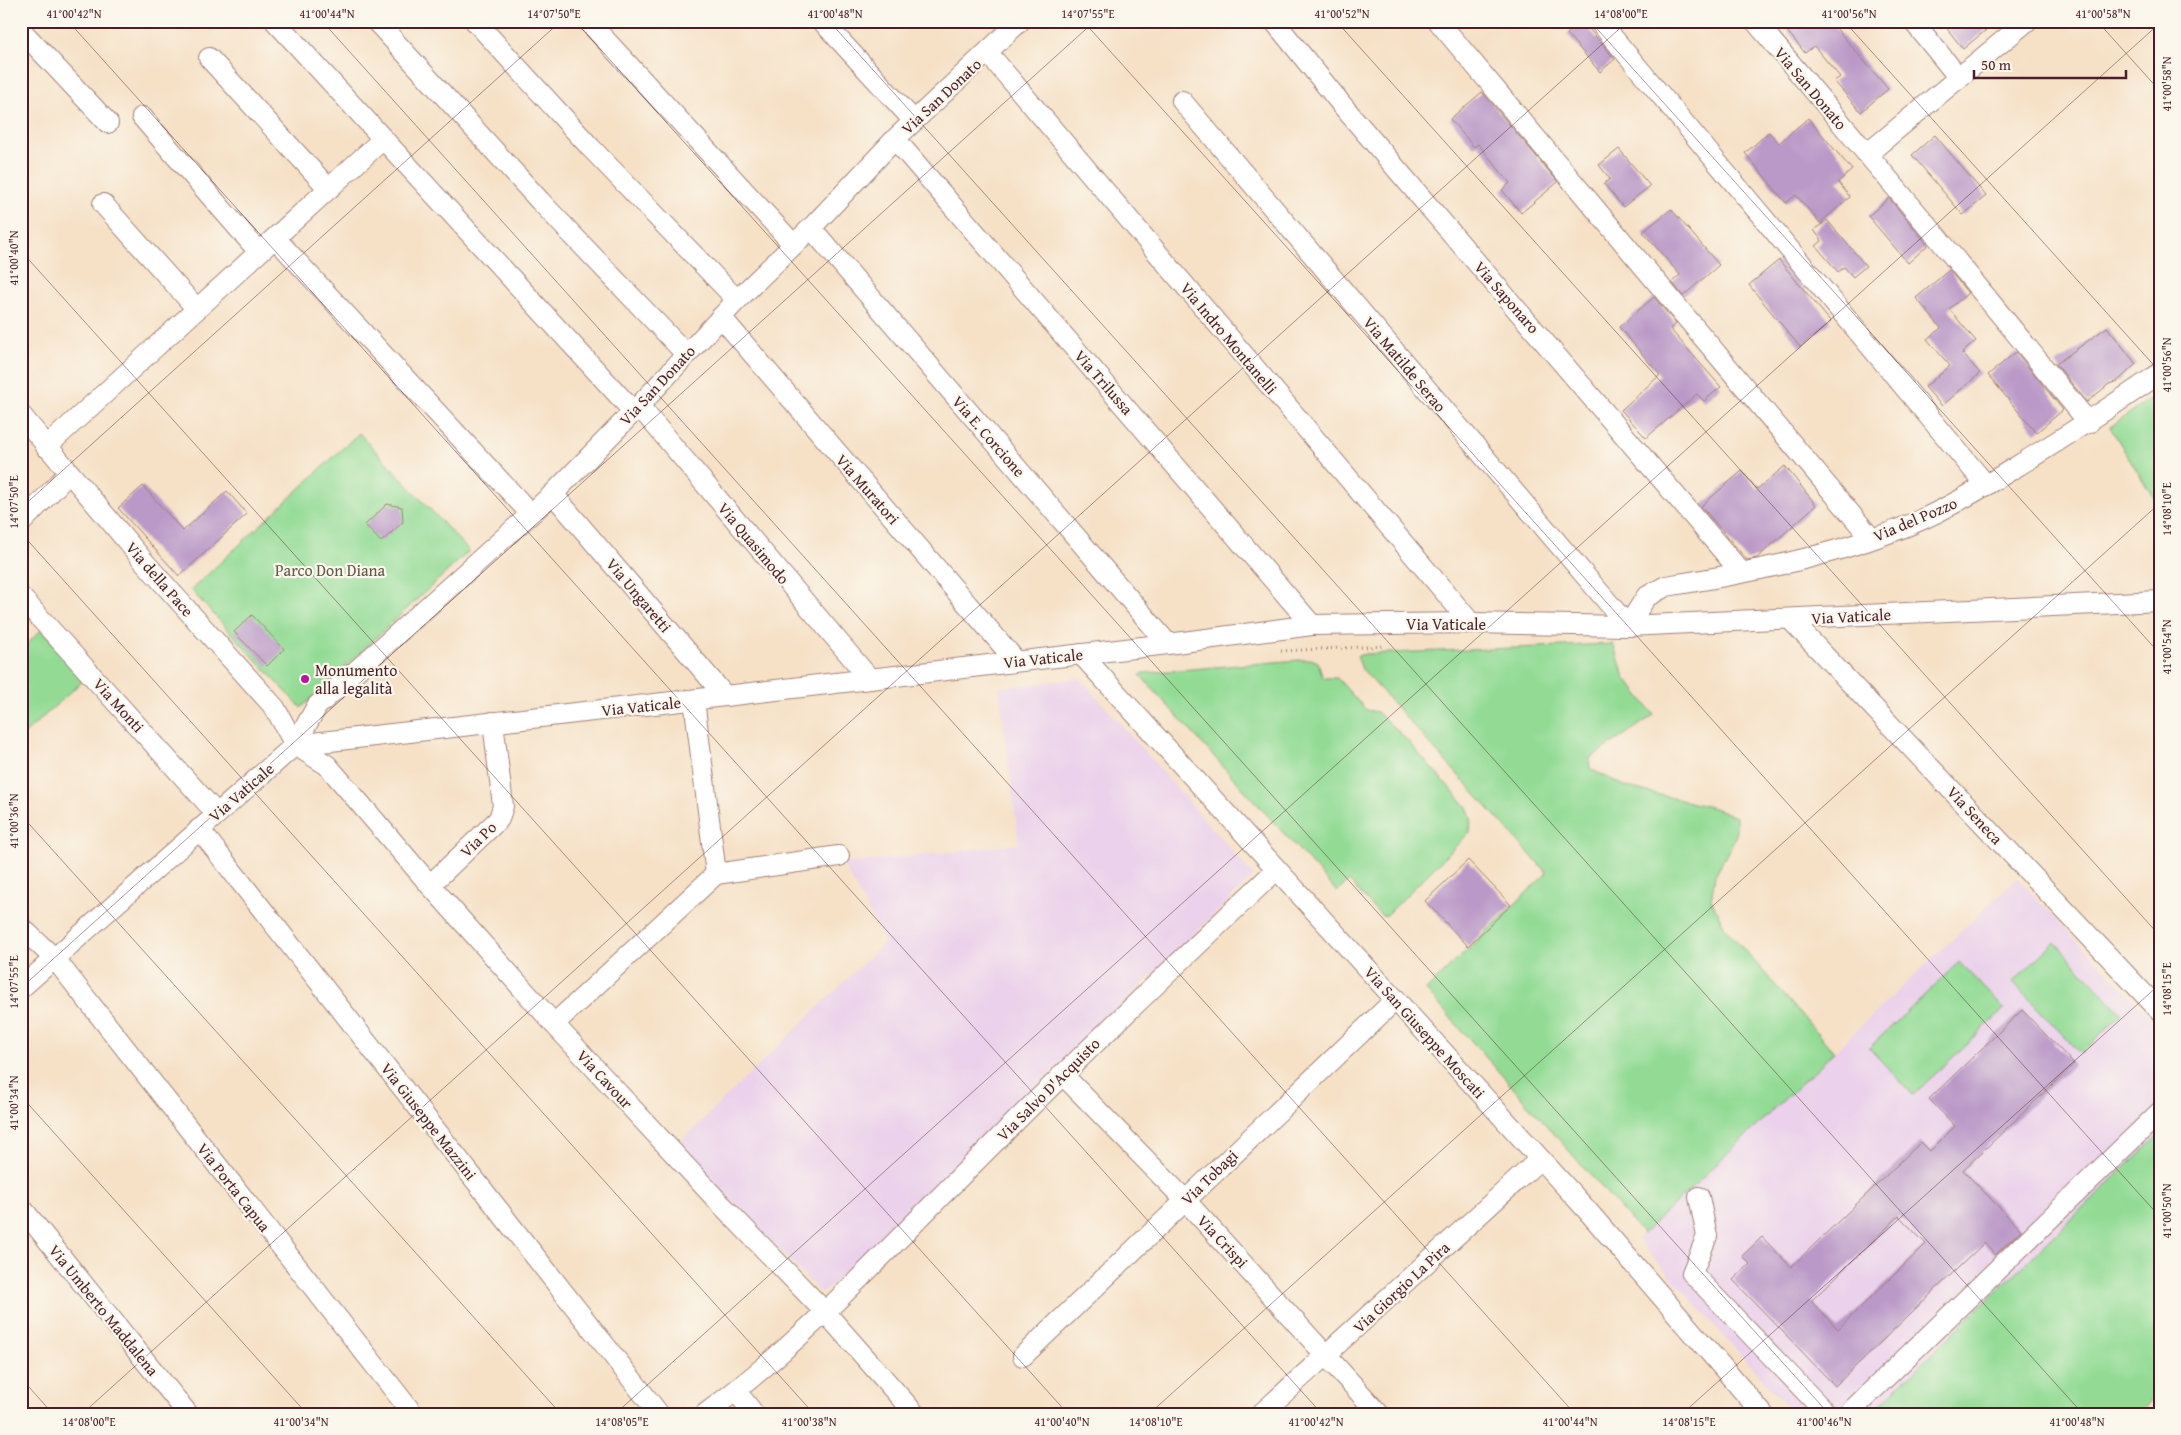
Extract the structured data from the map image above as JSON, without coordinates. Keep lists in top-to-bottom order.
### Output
{
  "streets": {
    "street": [
      "Via San Donato",
      "Via Saponaro",
      "Via Indro Montanelli",
      "Via Matilde Serao",
      "Via Trilussa",
      "Via E. Corcione",
      "Via Muratori",
      "Via del Pozzo",
      "Via Quasimodo",
      "Via della Pace",
      "Via Ungaretti",
      "Via Vaticale",
      "Via Monti",
      "Via Seneca",
      "Via Po",
      "Via San Giuseppe Moscati",
      "Via Cavour",
      "Via Salvo D'Acquisto",
      "Via Giuseppe Mazzini",
      "Via Tobagi",
      "Via Porta Capua",
      "Via Crispi",
      "Via Giorgio La Pira",
      "Via Umberto Maddalena"
    ]
  },
  "crossings": [
    ["Via San Donato", "Via Indro Montanelli"],
    ["Via San Donato", "Via Trilussa"],
    ["Via San Donato", "Via E. Corcione"],
    ["Via San Donato", "Via Muratori"],
    ["Via San Donato", "Via del Pozzo"],
    ["Via San Donato", "Via Quasimodo"],
    ["Via San Donato", "Via della Pace"],
    ["Via San Donato", "Via Ungaretti"],
    ["Via San Donato", "Via Vaticale"],
    ["Via San Donato", "Via Cavour"],
    ["Via Saponaro", "Via del Pozzo"],
    ["Via Indro Montanelli", "Via Vaticale"],
    ["Via Matilde Serao", "Via del Pozzo"],
    ["Via Matilde Serao", "Via Vaticale"],
    ["Via Trilussa", "Via Vaticale"],
    ["Via E. Corcione", "Via Vaticale"],
    ["Via Muratori", "Via Vaticale"],
    ["Via del Pozzo", "Via Vaticale"],
    ["Via Quasimodo", "Via Vaticale"],
    ["Via della Pace", "Via Vaticale"],
    ["Via della Pace", "Via Cavour"],
    ["Via Ungaretti", "Via Vaticale"],
    ["Via Vaticale", "Via Monti"],
    ["Via Vaticale", "Via Seneca"],
    ["Via Vaticale", "Via Po"],
    ["Via Vaticale", "Via San Giuseppe Moscati"],
    ["Via Vaticale", "Via Cavour"],
    ["Via Vaticale", "Via Giuseppe Mazzini"],
    ["Via Vaticale", "Via Porta Capua"],
    ["Via Po", "Via Cavour"],
    ["Via San Giuseppe Moscati", "Via Salvo D'Acquisto"],
    ["Via San Giuseppe Moscati", "Via Tobagi"],
    ["Via San Giuseppe Moscati", "Via Giorgio La Pira"],
    ["Via Cavour", "Via Salvo D'Acquisto"],
    ["Via Salvo D'Acquisto", "Via Crispi"],
    ["Via Tobagi", "Via Crispi"],
    ["Via Crispi", "Via Giorgio La Pira"]
  ],
  "parks": ["Parco Don Diana"],
  "places": ["Monumento alla legalità"],
  "scale_bar": "50 m",
  "coordinates": [
    "41°00'42\"N",
    "41°00'44\"N",
    "14°07'50\"E",
    "41°00'48\"N",
    "14°07'55\"E",
    "41°00'52\"N",
    "14°08'00\"E",
    "41°00'56\"N",
    "41°00'58\"N",
    "41°00'40\"N",
    "14°08'10\"E",
    "41°00'54\"N",
    "41°00'36\"N",
    "14°08'15\"E",
    "41°00'34\"N",
    "41°00'50\"N",
    "14°08'05\"E",
    "41°00'38\"N",
    "41°00'46\"N"
  ]
}
